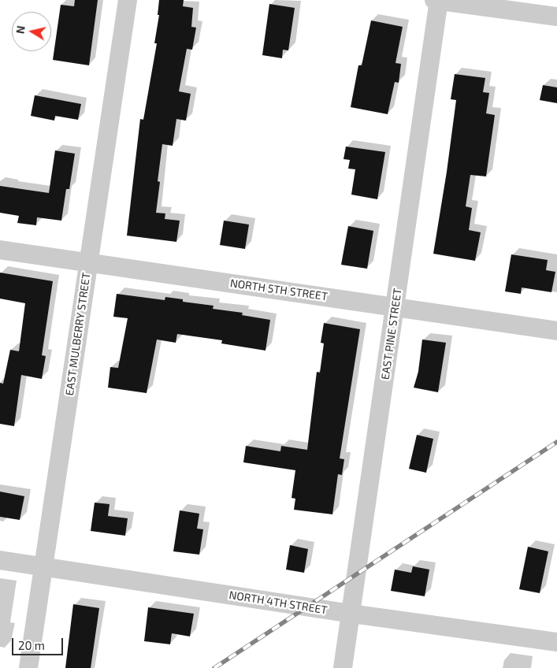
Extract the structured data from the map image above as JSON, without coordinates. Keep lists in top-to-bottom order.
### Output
{
  "streets": {
    "street": [
      "NORTH 5TH STREET",
      "EAST MULBERRY STREET",
      "EAST PINE STREET",
      "NORTH 4TH STREET"
    ]
  },
  "crossings": [
    ["NORTH 5TH STREET", "EAST MULBERRY STREET"],
    ["NORTH 5TH STREET", "EAST PINE STREET"],
    ["EAST MULBERRY STREET", "NORTH 4TH STREET"],
    ["EAST PINE STREET", "NORTH 4TH STREET"]
  ],
  "scale_bar": "20 m",
  "north": "left"
}
